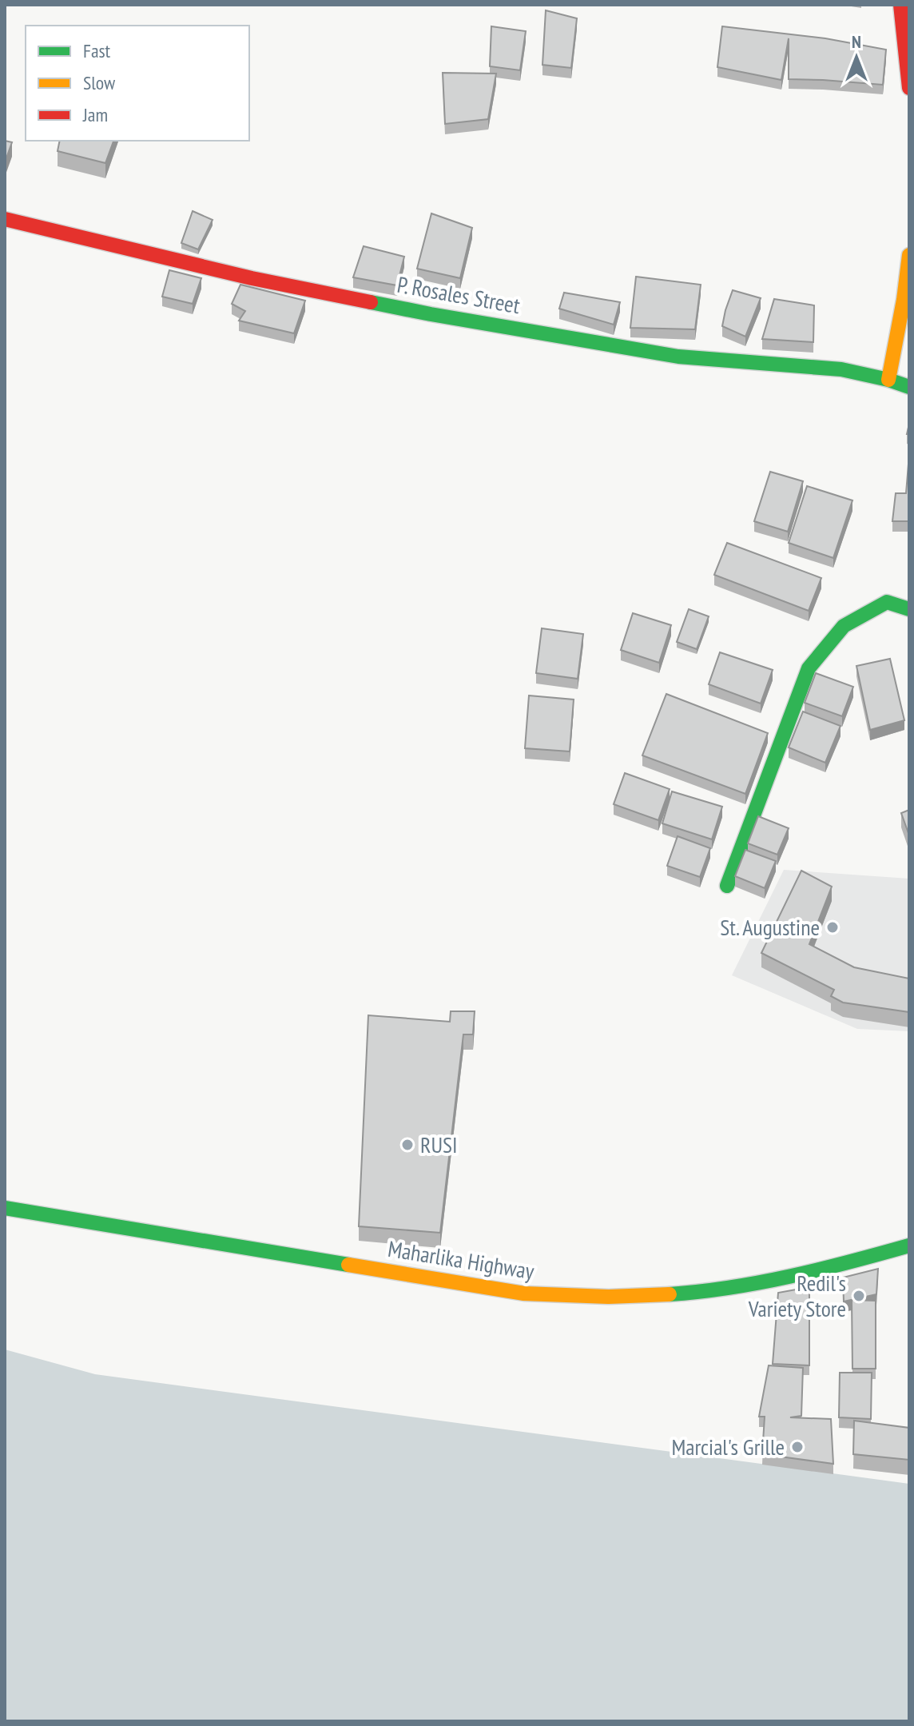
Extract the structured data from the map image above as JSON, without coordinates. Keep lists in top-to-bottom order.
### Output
{
  "streets": {
    "street": ["P. Rosales Street", "Maharlika Highway"]
  },
  "places": [
    "St. Augustine",
    "RUSI",
    "Redil's Variety Store",
    "Marcial's Grille"
  ],
  "legend": ["Fast", "Slow", "Jam"],
  "north": "top"
}
